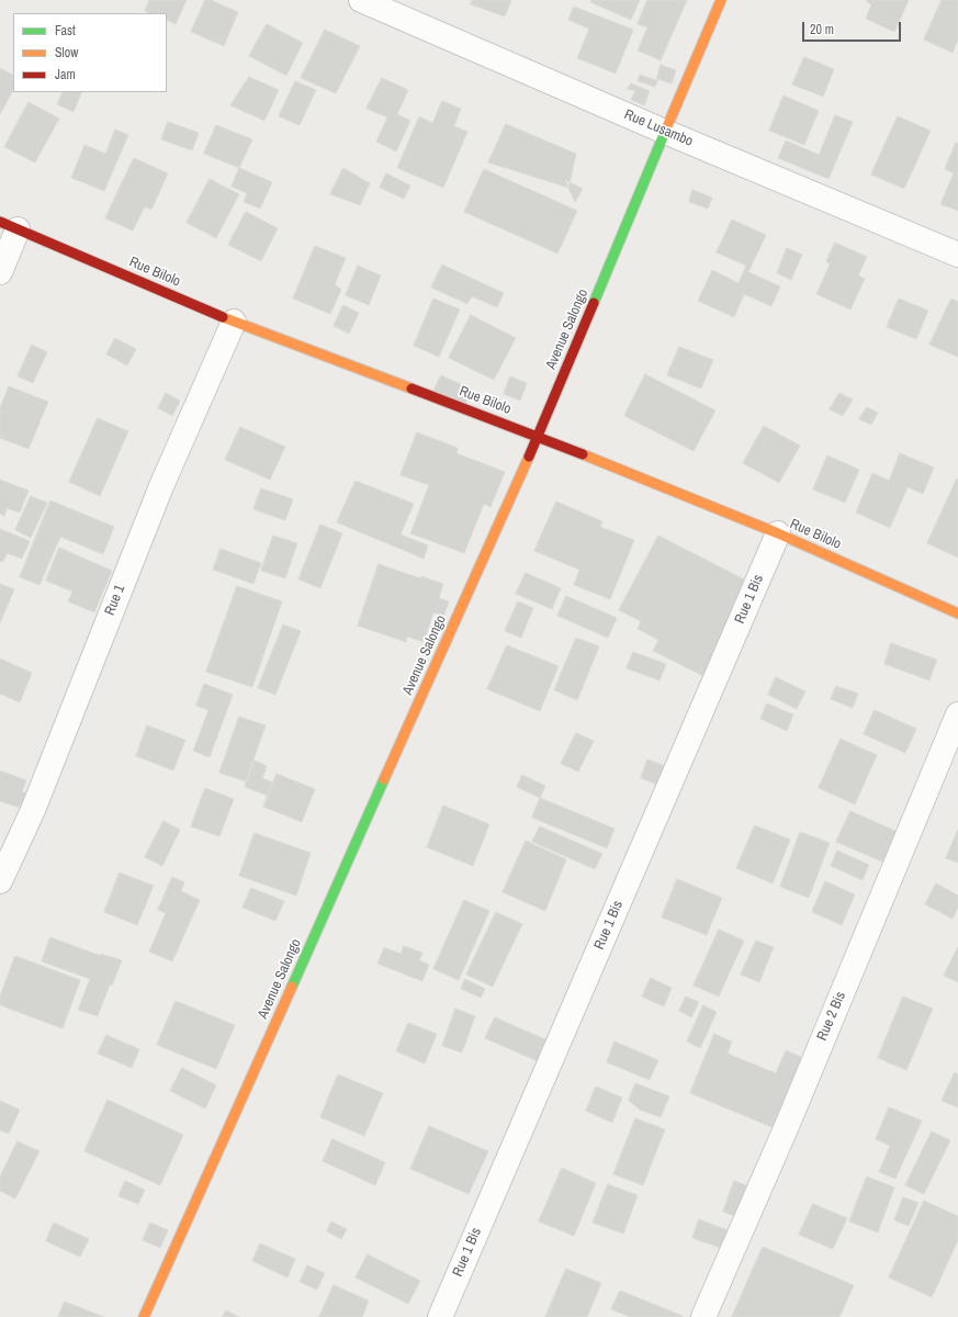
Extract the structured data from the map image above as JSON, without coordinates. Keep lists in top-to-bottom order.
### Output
{
  "streets": {
    "street": [
      "Rue Lusambo",
      "Rue Bilolo",
      "Avenue Salongo",
      "Rue 1 Bis",
      "Rue 1",
      "Rue 2 Bis"
    ]
  },
  "crossings": [
    ["Rue Lusambo", "Avenue Salongo"],
    ["Rue Bilolo", "Avenue Salongo"],
    ["Rue Bilolo", "Rue 1 Bis"],
    ["Rue Bilolo", "Rue 1"]
  ],
  "legend": ["Fast", "Slow", "Jam"],
  "scale_bar": "20 m"
}
